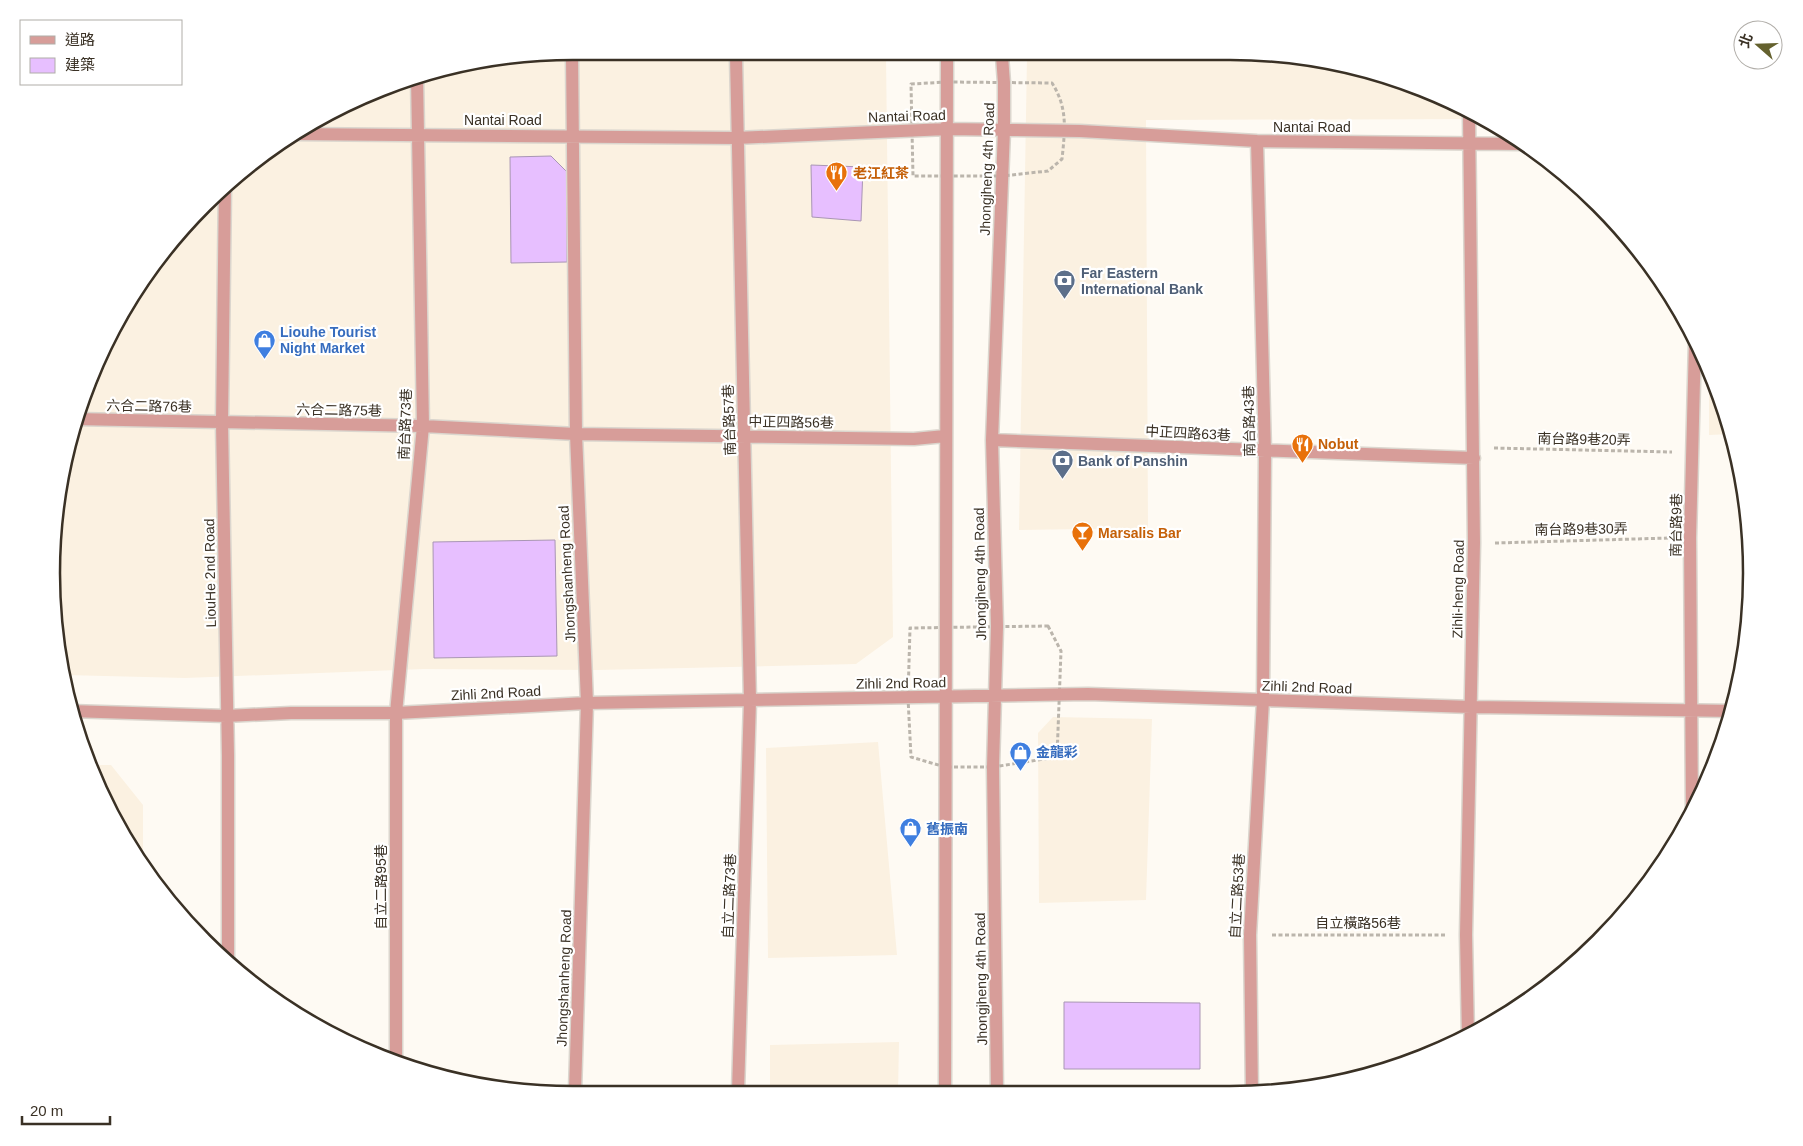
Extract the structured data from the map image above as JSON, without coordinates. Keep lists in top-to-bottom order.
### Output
{
  "streets": {
    "street": [
      "Nantai Road",
      "Jhongjheng 4th Road",
      "六合二路76巷",
      "六合二路75巷",
      "南台路57巷",
      "南台路43巷",
      "中正四路56巷",
      "南台路73巷",
      "中正四路63巷",
      "南台路9巷",
      "LiouHe 2nd Road",
      "Jhongshanheng Road",
      "Zihli-heng Road",
      "Zihli 2nd Road",
      "自立二路95巷",
      "自立二路73巷",
      "自立二路53巷"
    ],
    "path": ["南台路9巷20弄", "南台路9巷30弄", "自立橫路56巷"]
  },
  "crossings": [
    ["Nantai Road", "Jhongjheng 4th Road"],
    ["Nantai Road", "南台路57巷"],
    ["Nantai Road", "南台路43巷"],
    ["Nantai Road", "南台路73巷"],
    ["Nantai Road", "Jhongshanheng Road"],
    ["Nantai Road", "Zihli-heng Road"],
    ["Jhongjheng 4th Road", "中正四路63巷"],
    ["Jhongjheng 4th Road", "Zihli 2nd Road"],
    ["六合二路76巷", "六合二路75巷"],
    ["六合二路76巷", "LiouHe 2nd Road"],
    ["六合二路75巷", "中正四路56巷"],
    ["六合二路75巷", "南台路73巷"],
    ["六合二路75巷", "LiouHe 2nd Road"],
    ["六合二路75巷", "Jhongshanheng Road"],
    ["南台路57巷", "中正四路56巷"],
    ["南台路57巷", "Zihli 2nd Road"],
    ["南台路57巷", "自立二路73巷"],
    ["南台路43巷", "中正四路63巷"],
    ["南台路43巷", "Zihli 2nd Road"],
    ["南台路43巷", "自立二路53巷"],
    ["中正四路56巷", "Jhongshanheng Road"],
    ["南台路73巷", "Zihli 2nd Road"],
    ["南台路73巷", "自立二路95巷"],
    ["中正四路63巷", "南台路9巷20弄"],
    ["中正四路63巷", "Zihli-heng Road"],
    ["南台路9巷20弄", "南台路9巷"],
    ["南台路9巷20弄", "Zihli-heng Road"],
    ["南台路9巷", "南台路9巷30弄"],
    ["南台路9巷", "Zihli 2nd Road"],
    ["南台路9巷30弄", "Zihli-heng Road"],
    ["LiouHe 2nd Road", "Zihli 2nd Road"],
    ["Jhongshanheng Road", "Zihli 2nd Road"],
    ["Zihli-heng Road", "Zihli 2nd Road"],
    ["Zihli-heng Road", "自立橫路56巷"],
    ["Zihli 2nd Road", "自立二路95巷"],
    ["Zihli 2nd Road", "自立二路73巷"],
    ["Zihli 2nd Road", "自立二路53巷"],
    ["自立二路53巷", "自立橫路56巷"]
  ],
  "places": {
    "restaurant": ["老江紅茶", "Nobut"],
    "bank": ["Far Eastern International Bank", "Bank of Panshin"],
    "shop": ["Liouhe Tourist Night Market", "金龍彩", "舊振南"],
    "bar": ["Marsalis Bar"]
  },
  "legend": ["道路", "建築"],
  "scale_bar": "20 m",
  "north": "left"
}
